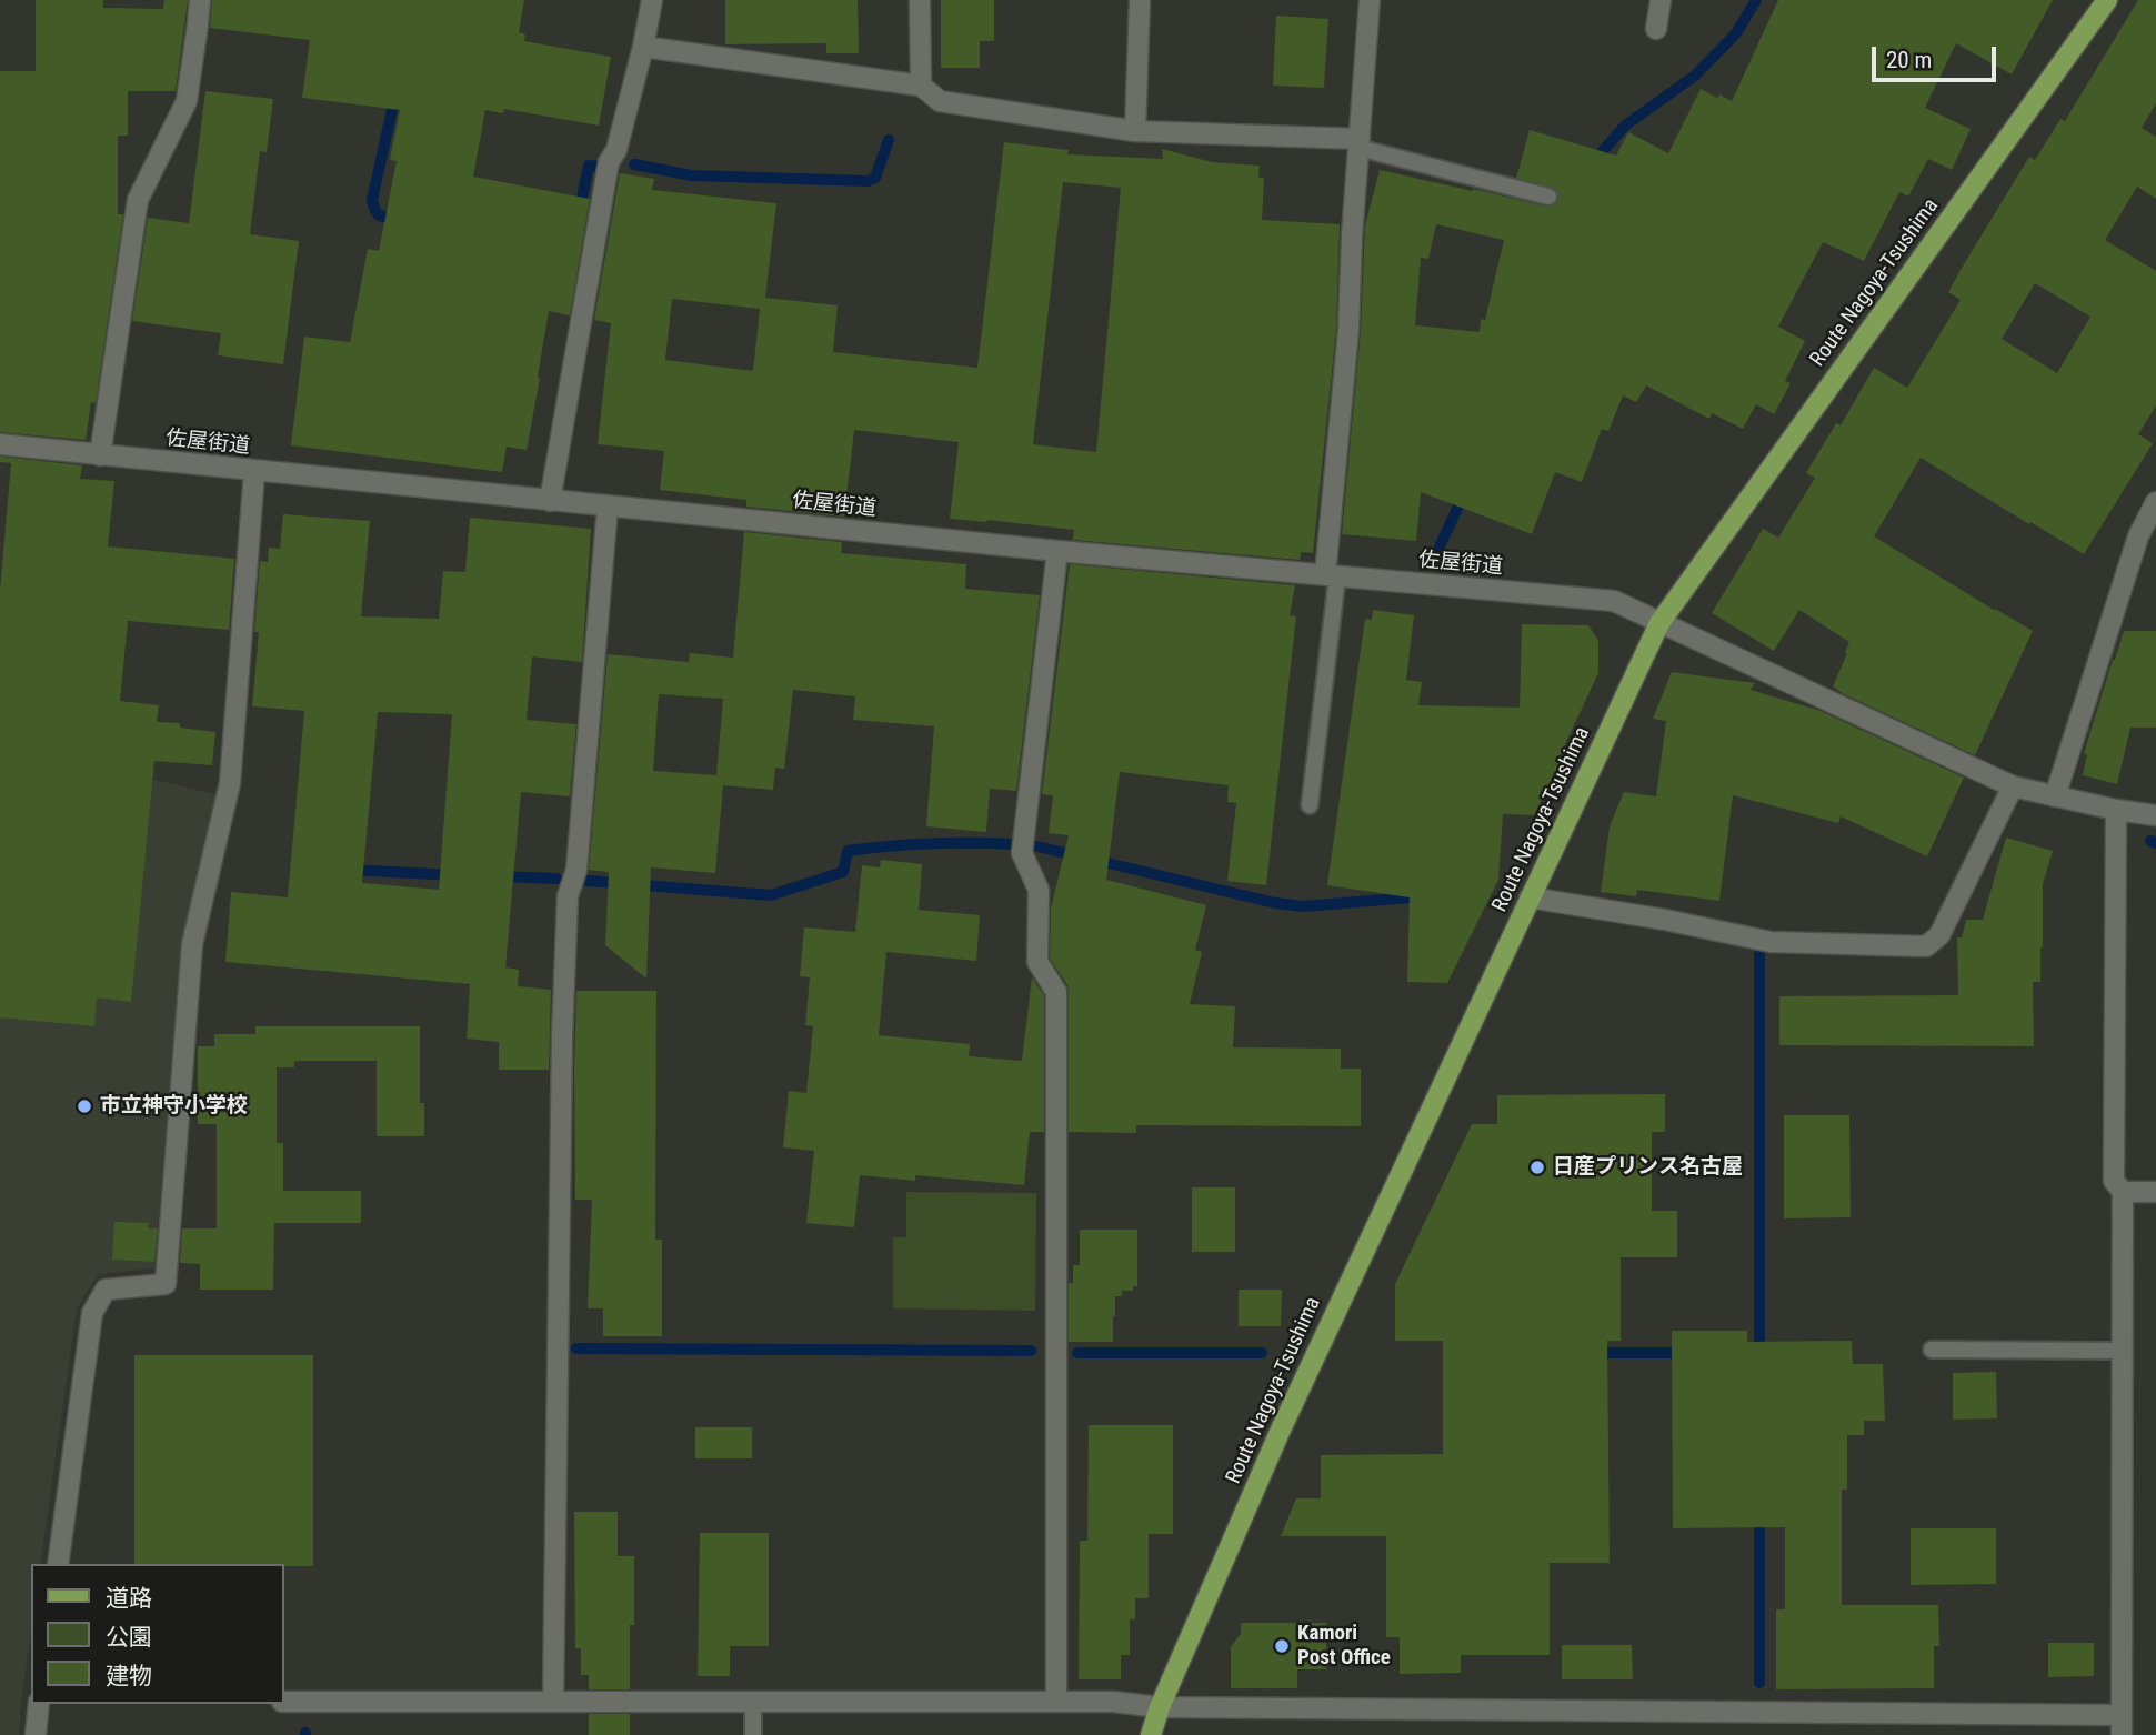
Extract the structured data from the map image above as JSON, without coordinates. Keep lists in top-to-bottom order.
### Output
{
  "streets": {
    "main road": ["Route Nagoya-Tsushima"],
    "street": ["佐屋街道"]
  },
  "crossings": [
    ["Route Nagoya-Tsushima", "佐屋街道"]
  ],
  "places": ["市立神守小学校", "日産プリンス名古屋", "Kamori Post Office"],
  "legend": ["道路", "公園", "建物"],
  "scale_bar": "20 m"
}
